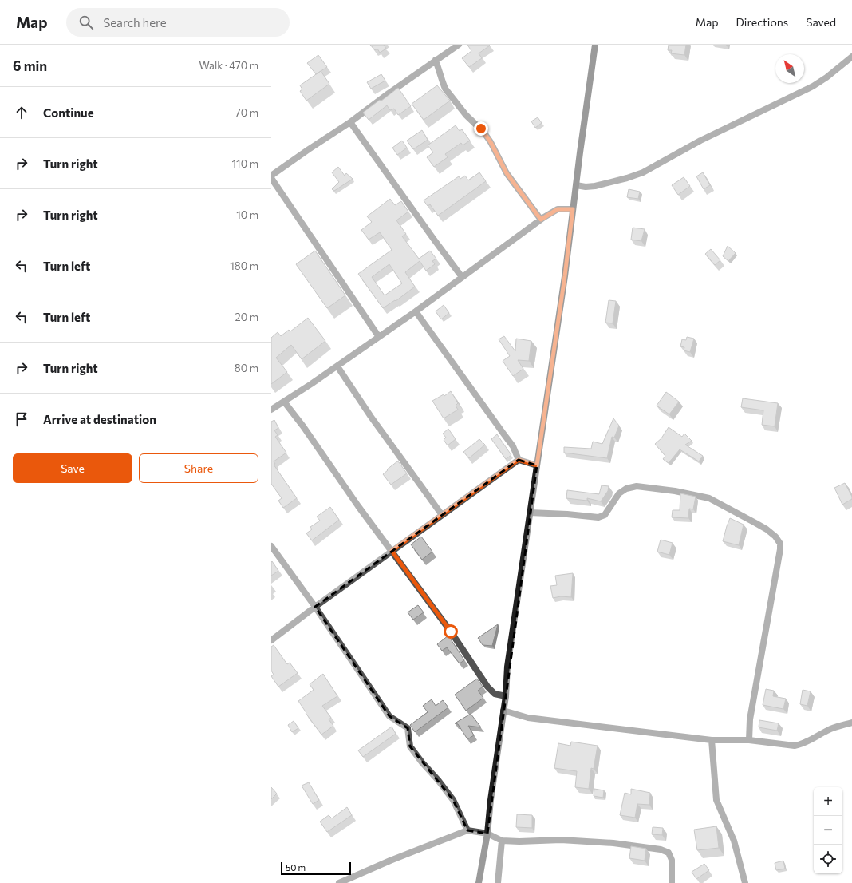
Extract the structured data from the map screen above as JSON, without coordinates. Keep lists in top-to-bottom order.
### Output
{
  "scale_bar": "50 m",
  "north": "top left",
  "page": {
    "header": "Map",
    "search": "Search here",
    "nav": ["Map", "Directions", "Saved"],
    "heading": ["6 min", "Walk · 470 m"],
    "list": [
      ["Continue", "70 m"],
      ["Turn right", "110 m"],
      ["Turn right", "10 m"],
      ["Turn left", "180 m"],
      ["Turn left", "20 m"],
      ["Turn right", "80 m"],
      "Arrive at destination"
    ],
    "buttons": ["Save", "Share"],
    "map_buttons": ["+", "−"],
    "scale": "50 m"
  }
}
